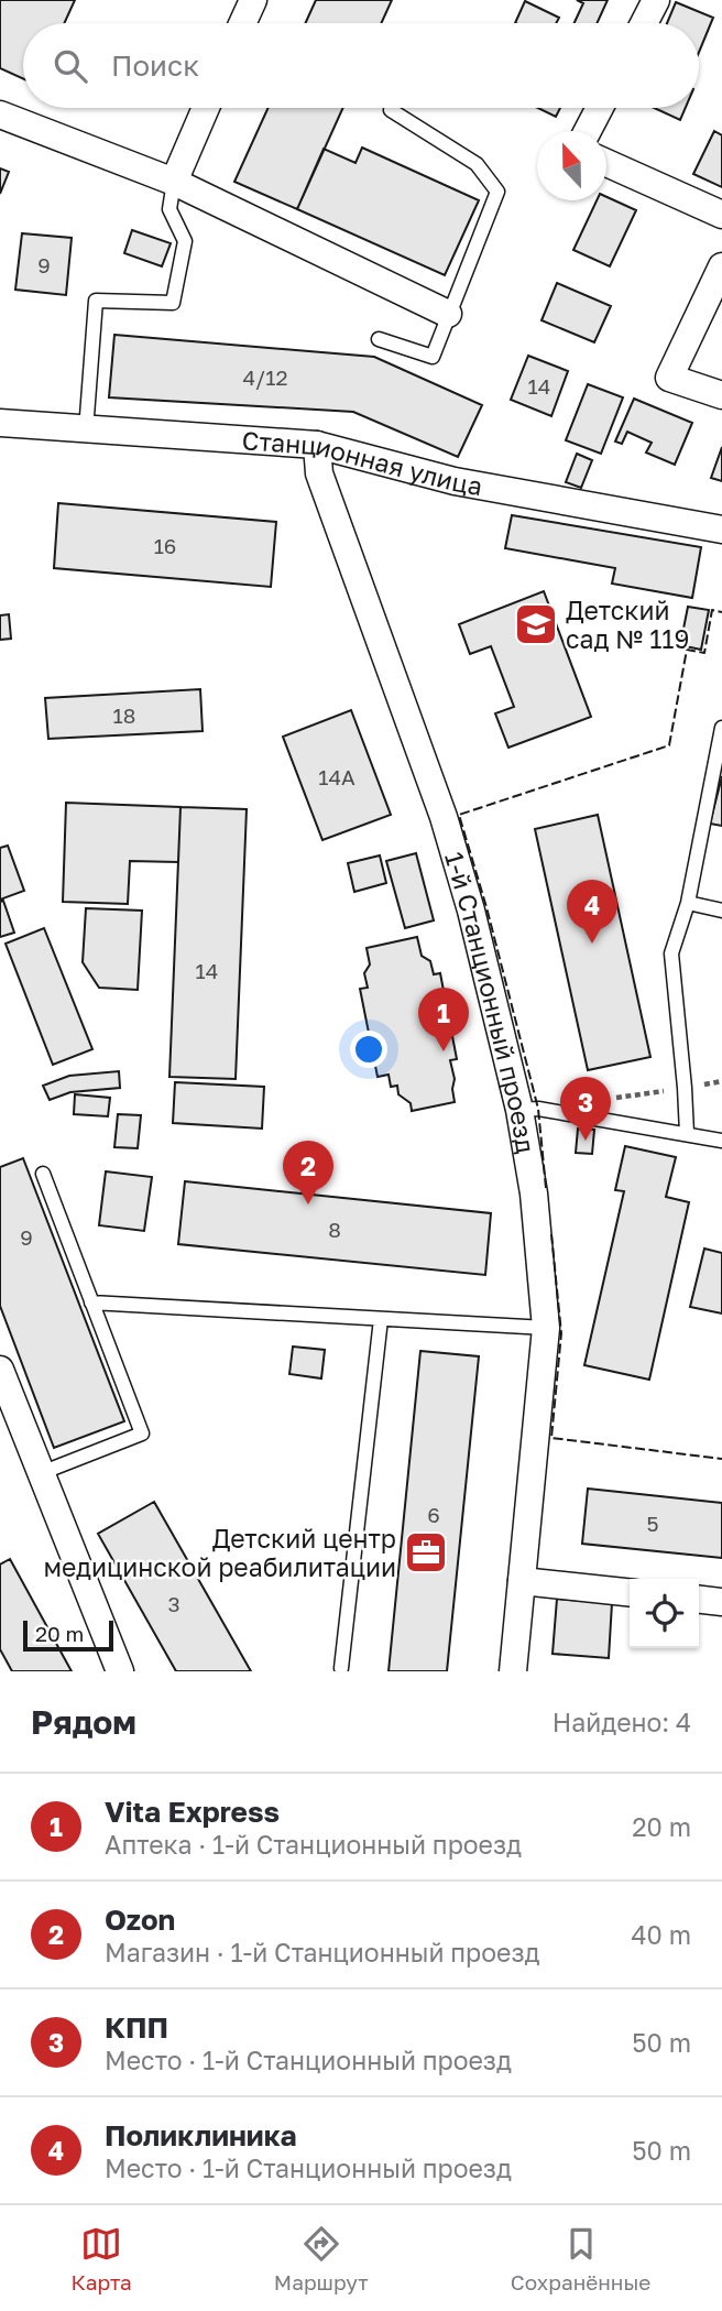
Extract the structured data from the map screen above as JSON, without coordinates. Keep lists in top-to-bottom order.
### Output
{
  "streets": {
    "street": ["Станционная улица", "1-й Станционный проезд"]
  },
  "crossings": [
    ["Станционная улица", "1-й Станционный проезд"]
  ],
  "places": {
    "school or university": ["Детский сад № 119"],
    "office": ["Детский центр медицинской реабилитации"]
  },
  "house_numbers": [
    "9",
    "4/12",
    "14",
    "16",
    "18",
    "14А",
    "14",
    "8",
    "9",
    "6",
    "5",
    "3"
  ],
  "scale_bar": "20 m",
  "north": "top",
  "page": {
    "search": "Поиск",
    "pins": [
      "4",
      "1",
      "3",
      "2"
    ],
    "scale": "20 m",
    "heading": ["Рядом", "Найдено: 4"],
    "list": [
      {
        "mark": "1",
        "name": "Vita Express",
        "note": "Аптека · 1-й Станционный проезд",
        "value": "20 m"
      },
      {
        "mark": "2",
        "name": "Ozon",
        "note": "Магазин · 1-й Станционный проезд",
        "value": "40 m"
      },
      {
        "mark": "3",
        "name": "КПП",
        "note": "Место · 1-й Станционный проезд",
        "value": "50 m"
      },
      {
        "mark": "4",
        "name": "Поликлиника",
        "note": "Место · 1-й Станционный проезд",
        "value": "50 m"
      }
    ],
    "nav": ["Карта", "Маршрут", "Сохранённые"]
  }
}
